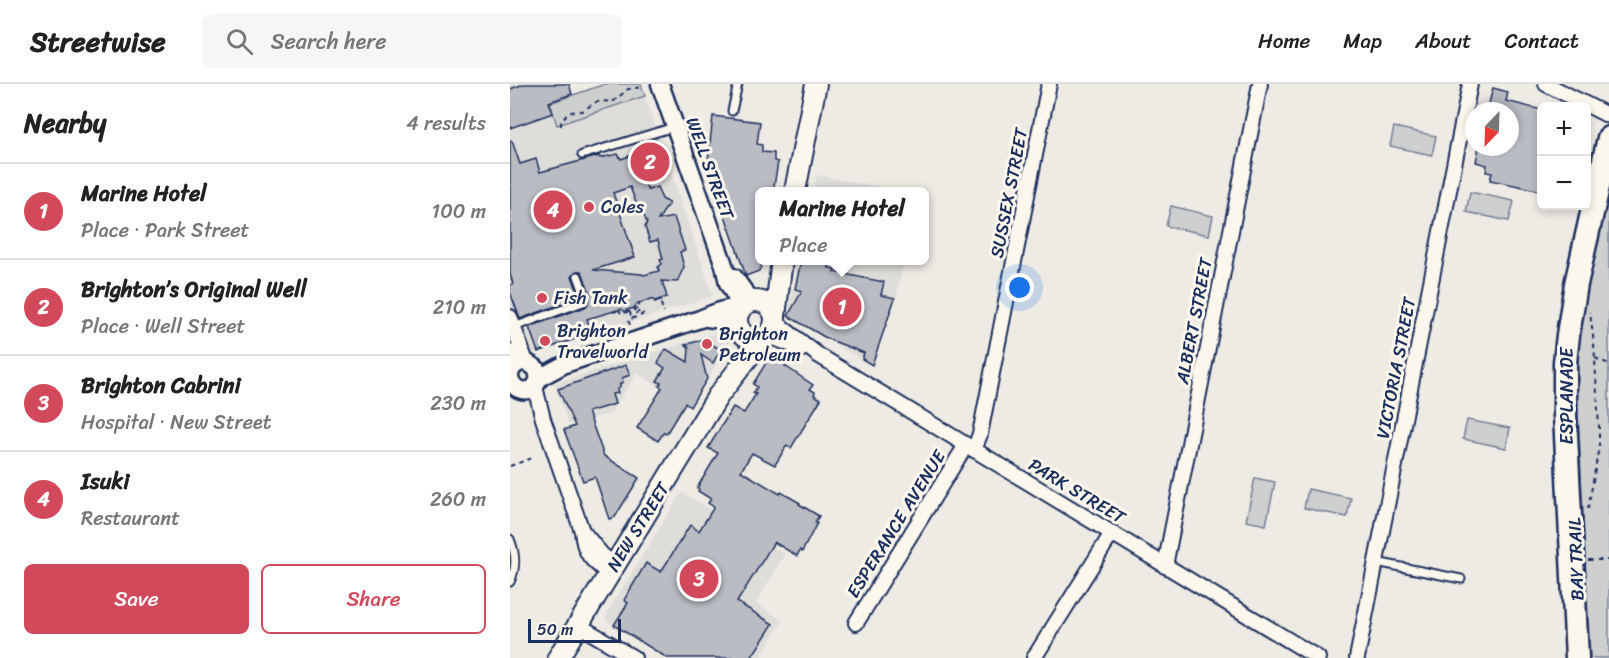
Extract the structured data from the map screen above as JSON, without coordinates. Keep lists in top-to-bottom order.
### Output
{
  "streets": {
    "main road": ["ESPLANADE", "NEW STREET"],
    "street": [
      "WELL STREET",
      "SUSSEX STREET",
      "ALBERT STREET",
      "VICTORIA STREET",
      "PARK STREET",
      "ESPERANCE AVENUE"
    ],
    "path": ["BAY TRAIL"]
  },
  "crossings": [
    ["WELL STREET", "PARK STREET"],
    ["WELL STREET", "NEW STREET"],
    ["SUSSEX STREET", "PARK STREET"],
    ["SUSSEX STREET", "ESPERANCE AVENUE"],
    ["ALBERT STREET", "PARK STREET"],
    ["PARK STREET", "ESPERANCE AVENUE"],
    ["PARK STREET", "NEW STREET"]
  ],
  "places": [
    "Coles",
    "Fish Tank",
    "Brighton Travelworld",
    "Brighton Petroleum"
  ],
  "scale_bar": "50 m",
  "north": "bottom left",
  "page": {
    "header": "Streetwise",
    "search": "Search here",
    "nav": [
      "Home",
      "Map",
      "About",
      "Contact"
    ],
    "heading": ["Nearby", "4 results"],
    "map_buttons": ["+", "−"],
    "pins": [
      "2",
      "4",
      "1",
      "3"
    ],
    "list": [
      {
        "mark": "1",
        "name": "Marine Hotel",
        "note": "Place · Park Street",
        "value": "100 m"
      },
      {
        "mark": "2",
        "name": "Brighton’s Original Well",
        "note": "Place · Well Street",
        "value": "210 m"
      },
      {
        "mark": "3",
        "name": "Brighton Cabrini",
        "note": "Hospital · New Street",
        "value": "230 m"
      },
      {
        "mark": "4",
        "name": "Isuki",
        "note": "Restaurant",
        "value": "260 m"
      }
    ],
    "popup": ["Marine Hotel", "Place"],
    "buttons": ["Save", "Share"],
    "scale": "50 m"
  }
}
